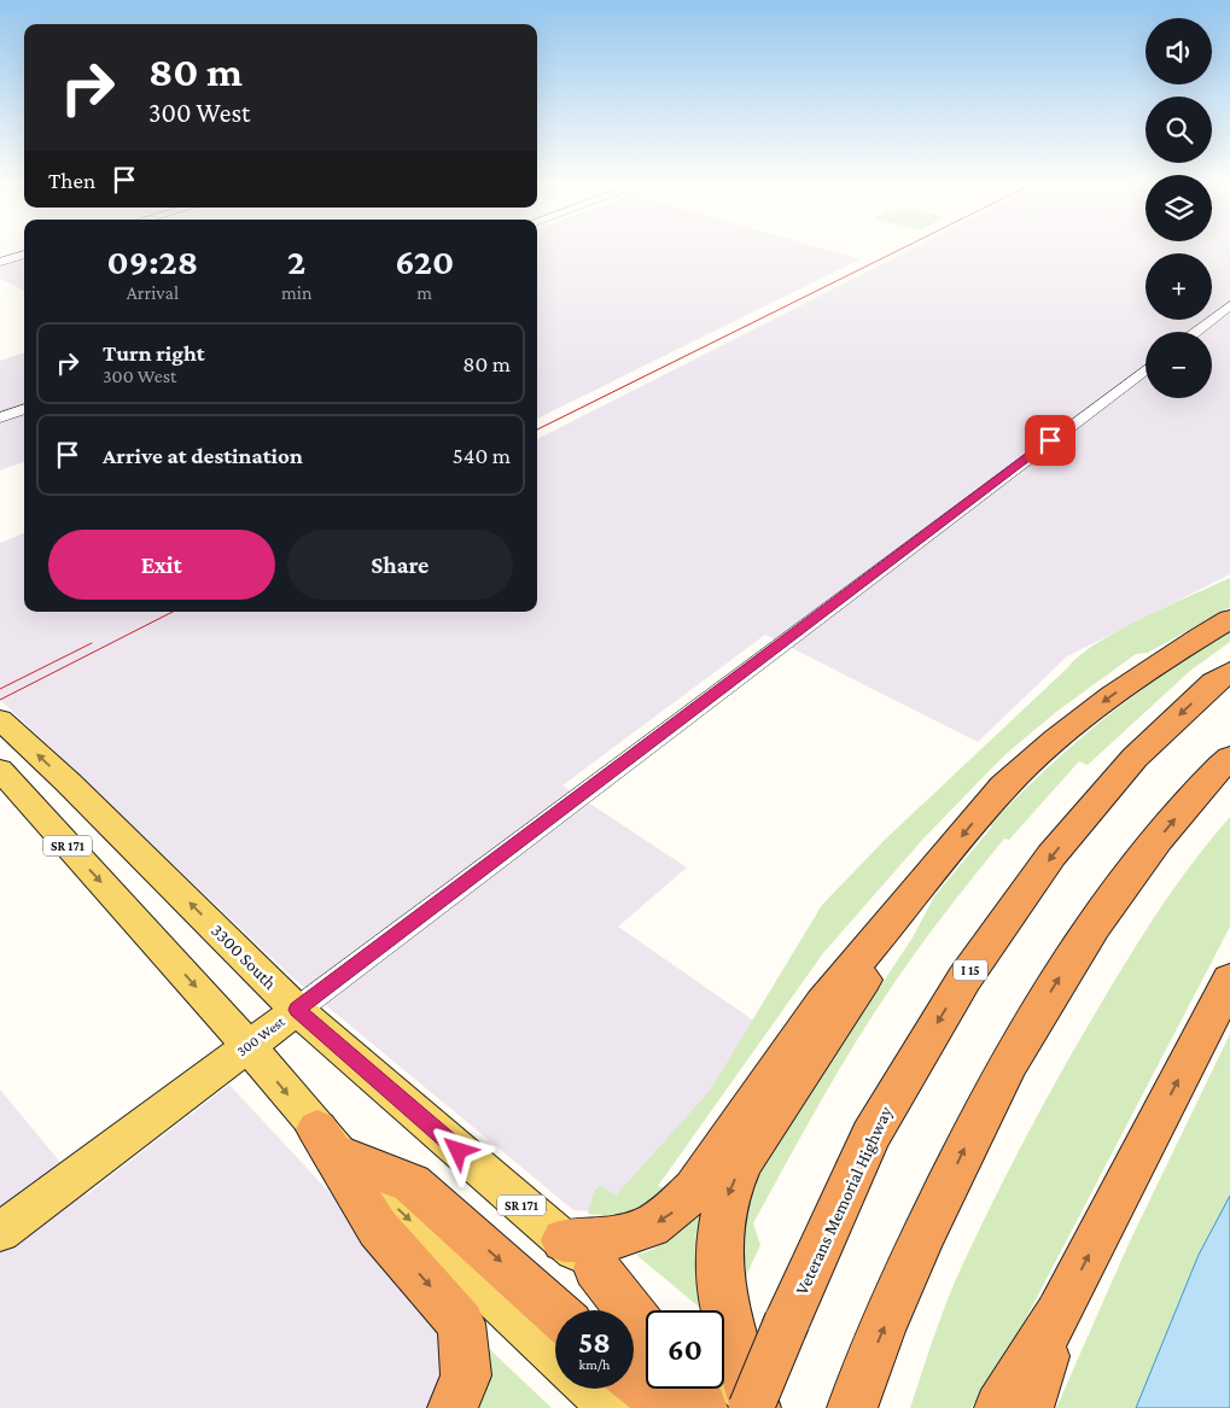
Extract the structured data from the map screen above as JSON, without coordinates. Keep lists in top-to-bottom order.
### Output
{
  "streets": {
    "highway": ["I 15", "Veterans Memorial Highway"],
    "main road": ["SR 171", "3300 South", "300 West"]
  },
  "crossings": [
    ["SR 171", "300 West"],
    ["3300 South", "300 West"]
  ],
  "page": {
    "map_buttons": ["+", "−"],
    "turn": ["80 m", "300 West"],
    "then": "Then",
    "eta": [
      "09:28",
      "Arrival",
      "2",
      "min",
      "620",
      "m"
    ],
    "list": [
      {
        "name": "Turn right",
        "note": "300 West",
        "value": "80 m"
      },
      {
        "name": "Arrive at destination",
        "value": "540 m"
      }
    ],
    "buttons": ["Exit", "Share"],
    "speed": "58 km/h",
    "limit": "60"
  }
}
